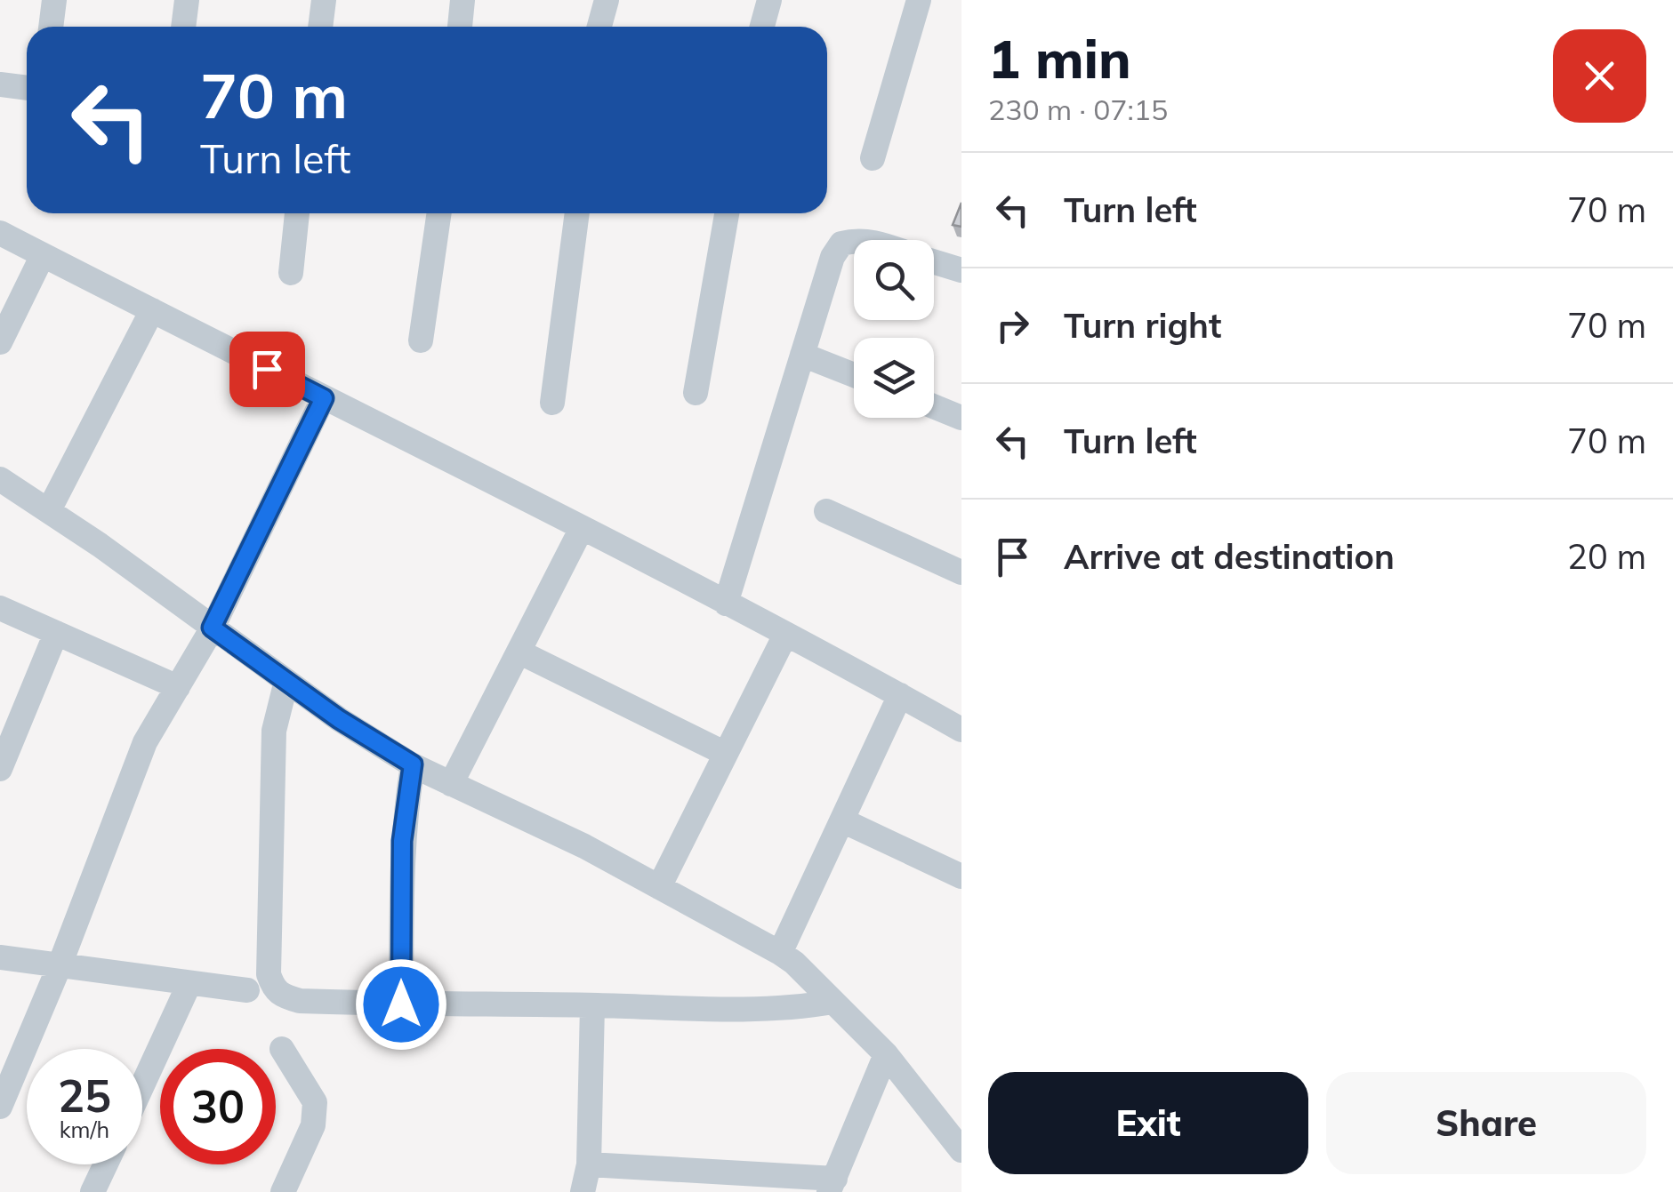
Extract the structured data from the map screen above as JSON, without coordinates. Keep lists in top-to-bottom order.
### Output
{
  "page": {
    "heading": ["1 min", "230 m · 07:15"],
    "turn": ["70 m", "Turn left"],
    "list": [
      {
        "name": "Turn left",
        "value": "70 m"
      },
      {
        "name": "Turn right",
        "value": "70 m"
      },
      {
        "name": "Turn left",
        "value": "70 m"
      },
      {
        "name": "Arrive at destination",
        "value": "20 m"
      }
    ],
    "speed": "25 km/h",
    "limit": "30",
    "buttons": ["Exit", "Share"]
  }
}
